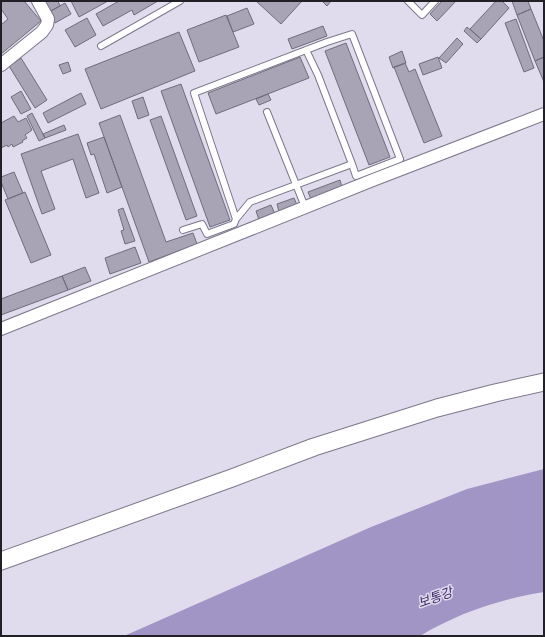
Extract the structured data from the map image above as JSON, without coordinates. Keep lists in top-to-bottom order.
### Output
{
  "water": ["보통강"]
}
